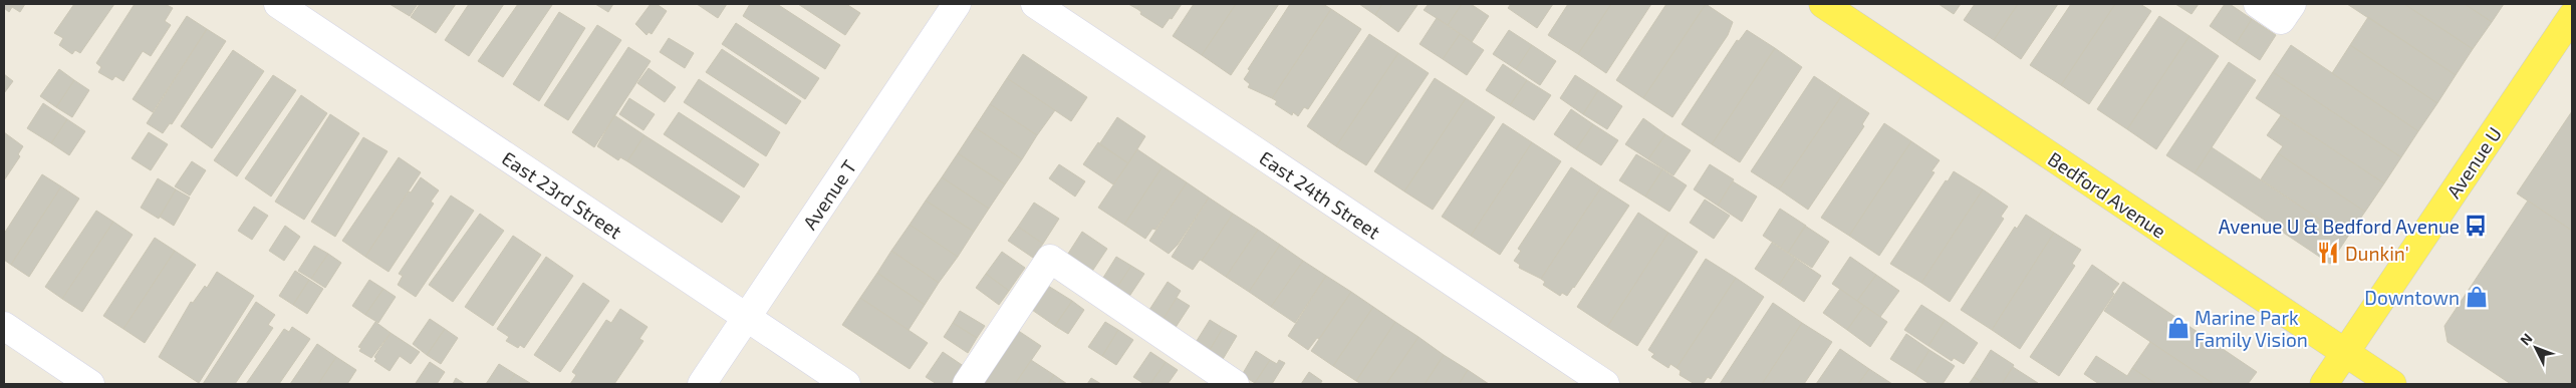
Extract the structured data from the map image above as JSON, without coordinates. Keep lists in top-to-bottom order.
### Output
{
  "streets": {
    "main road": ["Avenue U", "Bedford Avenue"],
    "street": ["East 23rd Street", "Avenue T", "East 24th Street"]
  },
  "crossings": [
    ["Avenue U", "Bedford Avenue"],
    ["East 23rd Street", "Avenue T"]
  ],
  "places": {
    "bus stop": ["Avenue U & Bedford Avenue"],
    "restaurant": ["Dunkin'"],
    "shop": ["Downtown", "Marine Park Family Vision"]
  },
  "north": "top left"
}
